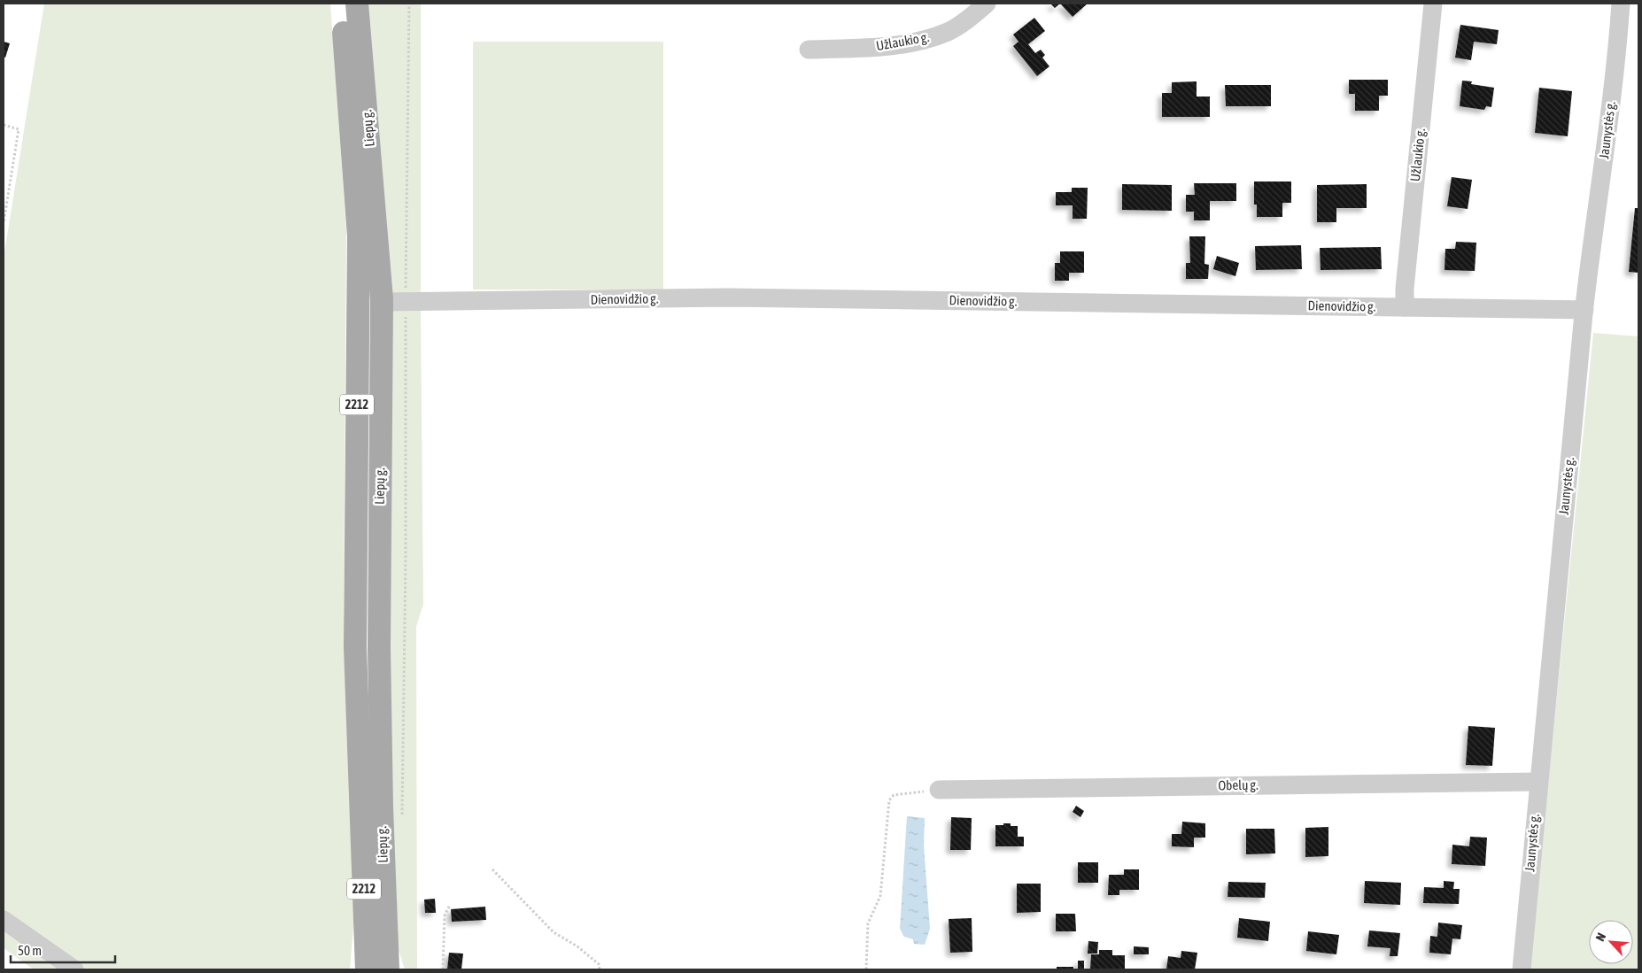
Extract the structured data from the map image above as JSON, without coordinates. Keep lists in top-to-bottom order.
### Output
{
  "streets": {
    "main road": ["Liepų g.", "2212"],
    "street": [
      "Užlaukio g.",
      "Jaunystės g.",
      "Dienovidžio g.",
      "Obelų g."
    ]
  },
  "crossings": [
    ["Užlaukio g.", "Dienovidžio g."],
    ["Liepų g.", "Dienovidžio g."],
    ["Jaunystės g.", "Dienovidžio g."],
    ["Jaunystės g.", "Obelų g."]
  ],
  "scale_bar": "50 m",
  "north": "top left"
}
